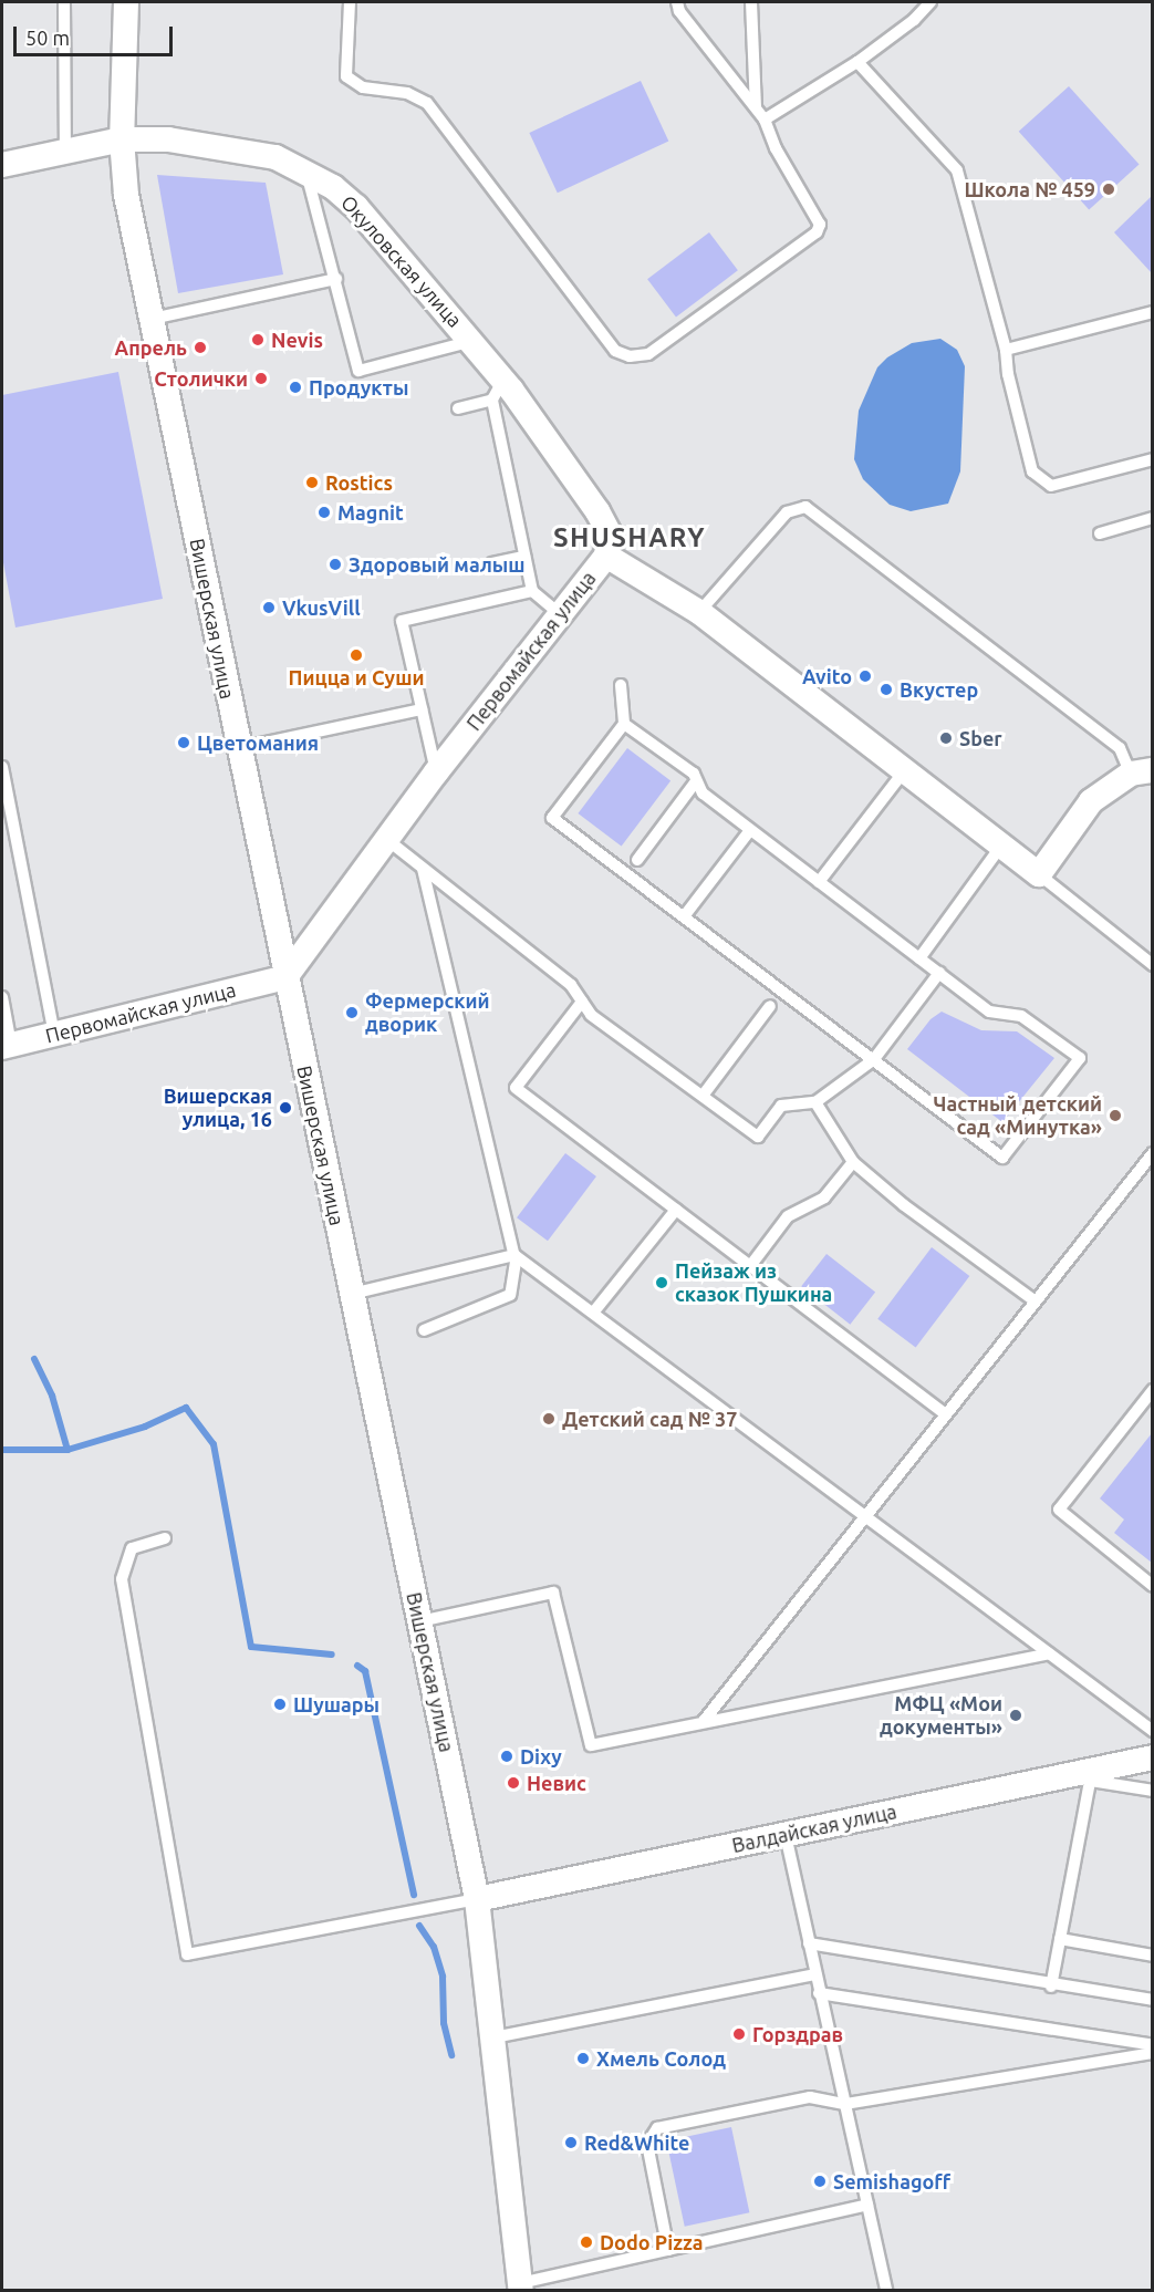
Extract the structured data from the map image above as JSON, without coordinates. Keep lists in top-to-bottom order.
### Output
{
  "streets": {
    "street": [
      "Окуловская улица",
      "Вишерская улица",
      "Первомайская улица",
      "Валдайская улица"
    ]
  },
  "crossings": [
    ["Окуловская улица", "Вишерская улица"],
    ["Окуловская улица", "Первомайская улица"],
    ["Вишерская улица", "Первомайская улица"],
    ["Вишерская улица", "Валдайская улица"]
  ],
  "districts": ["SHUSHARY"],
  "places": [
    "Школа № 459",
    "Nevis",
    "Апрель",
    "Столички",
    "Продукты",
    "Rostics",
    "Magnit",
    "Здоровый малыш",
    "VkusVill",
    "Пицца и Суши",
    "Avito",
    "Вкустер",
    "Sber",
    "Цветомания",
    "Фермерский дворик",
    "Вишерская улица, 16",
    "Частный детский сад «Минутка»",
    "Пейзаж из сказок Пушкина",
    "Детский сад № 37",
    "Шушары",
    "МФЦ «Мои документы»",
    "Dixy",
    "Невис",
    "Горздрав",
    "Хмель Солод",
    "Red&White",
    "Semishagoff",
    "Dodo Pizza"
  ],
  "scale_bar": "50 m"
}
